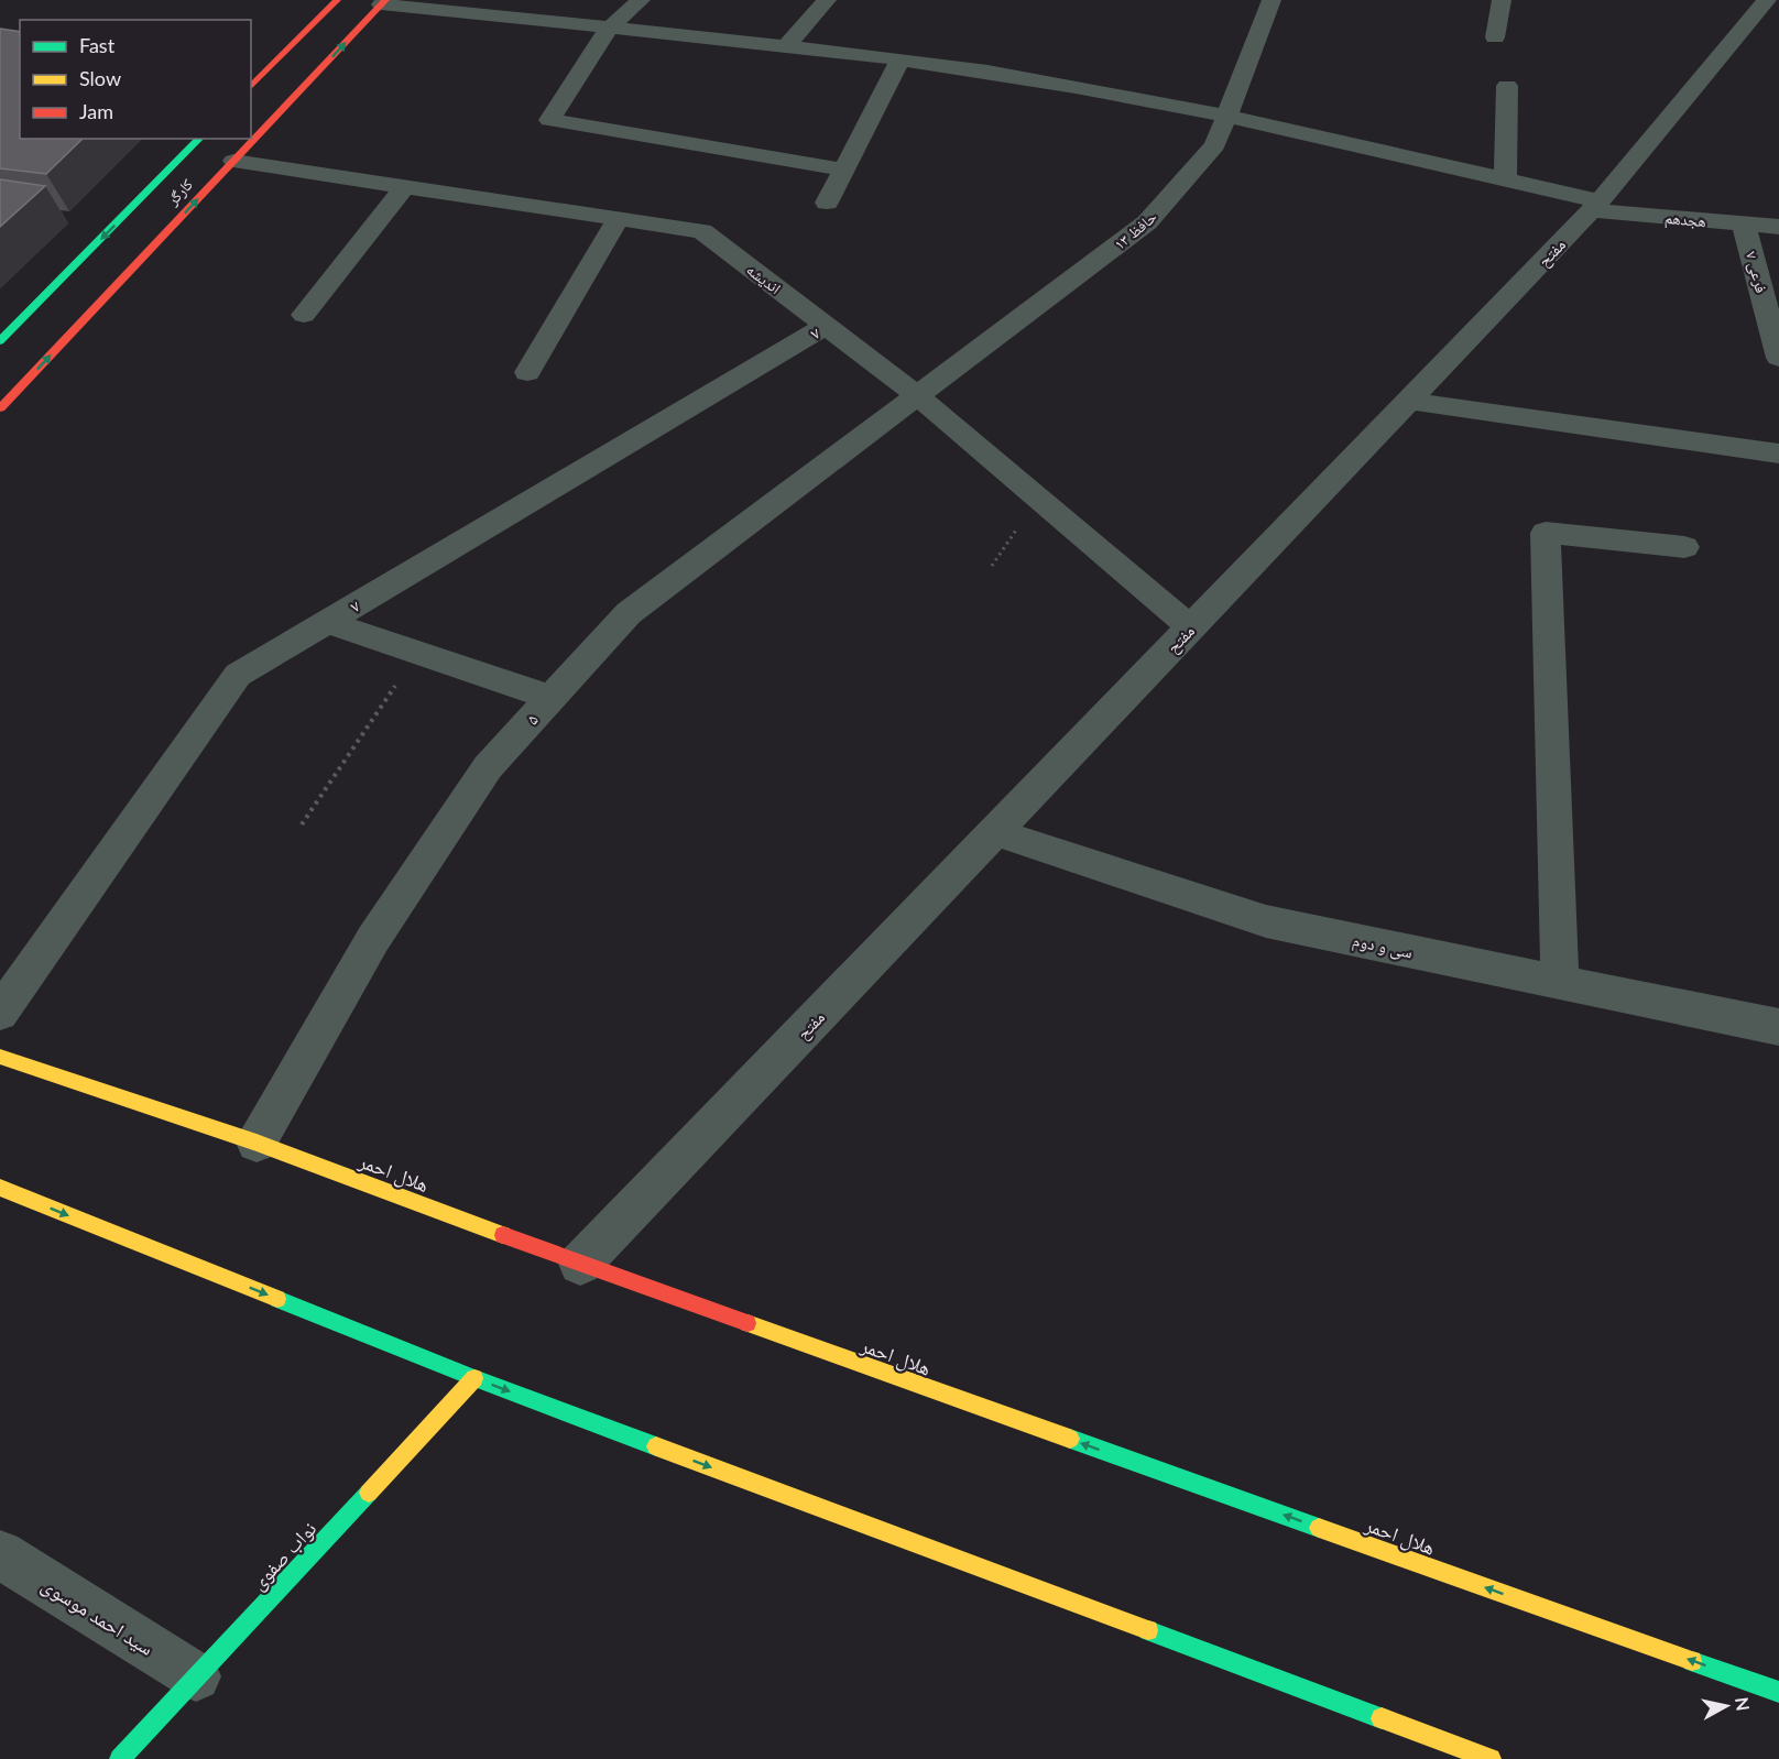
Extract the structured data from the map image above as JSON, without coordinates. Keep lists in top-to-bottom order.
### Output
{
  "streets": {
    "main road": ["کارگر", "هلال احمر", "نواب صفوی"],
    "street": [
      "هجدهم",
      "حافظ ۱۳",
      "مفتح",
      "فرعی ۷",
      "اندیشه",
      "۷",
      "۵",
      "سی و دوم",
      "سید احمد موسوی"
    ]
  },
  "crossings": [
    ["کارگر", "هجدهم"],
    ["کارگر", "اندیشه"],
    ["هجدهم", "حافظ ۱۳"],
    ["هجدهم", "مفتح"],
    ["هجدهم", "فرعی ۷"],
    ["حافظ ۱۳", "اندیشه"],
    ["حافظ ۱۳", "۵"],
    ["مفتح", "اندیشه"],
    ["مفتح", "سی و دوم"],
    ["مفتح", "هلال احمر"],
    ["اندیشه", "۷"],
    ["اندیشه", "۵"],
    ["۵", "هلال احمر"],
    ["نواب صفوی", "سید احمد موسوی"]
  ],
  "one_way": ["هلال احمر"],
  "legend": ["Fast", "Slow", "Jam"],
  "north": "right"
}
